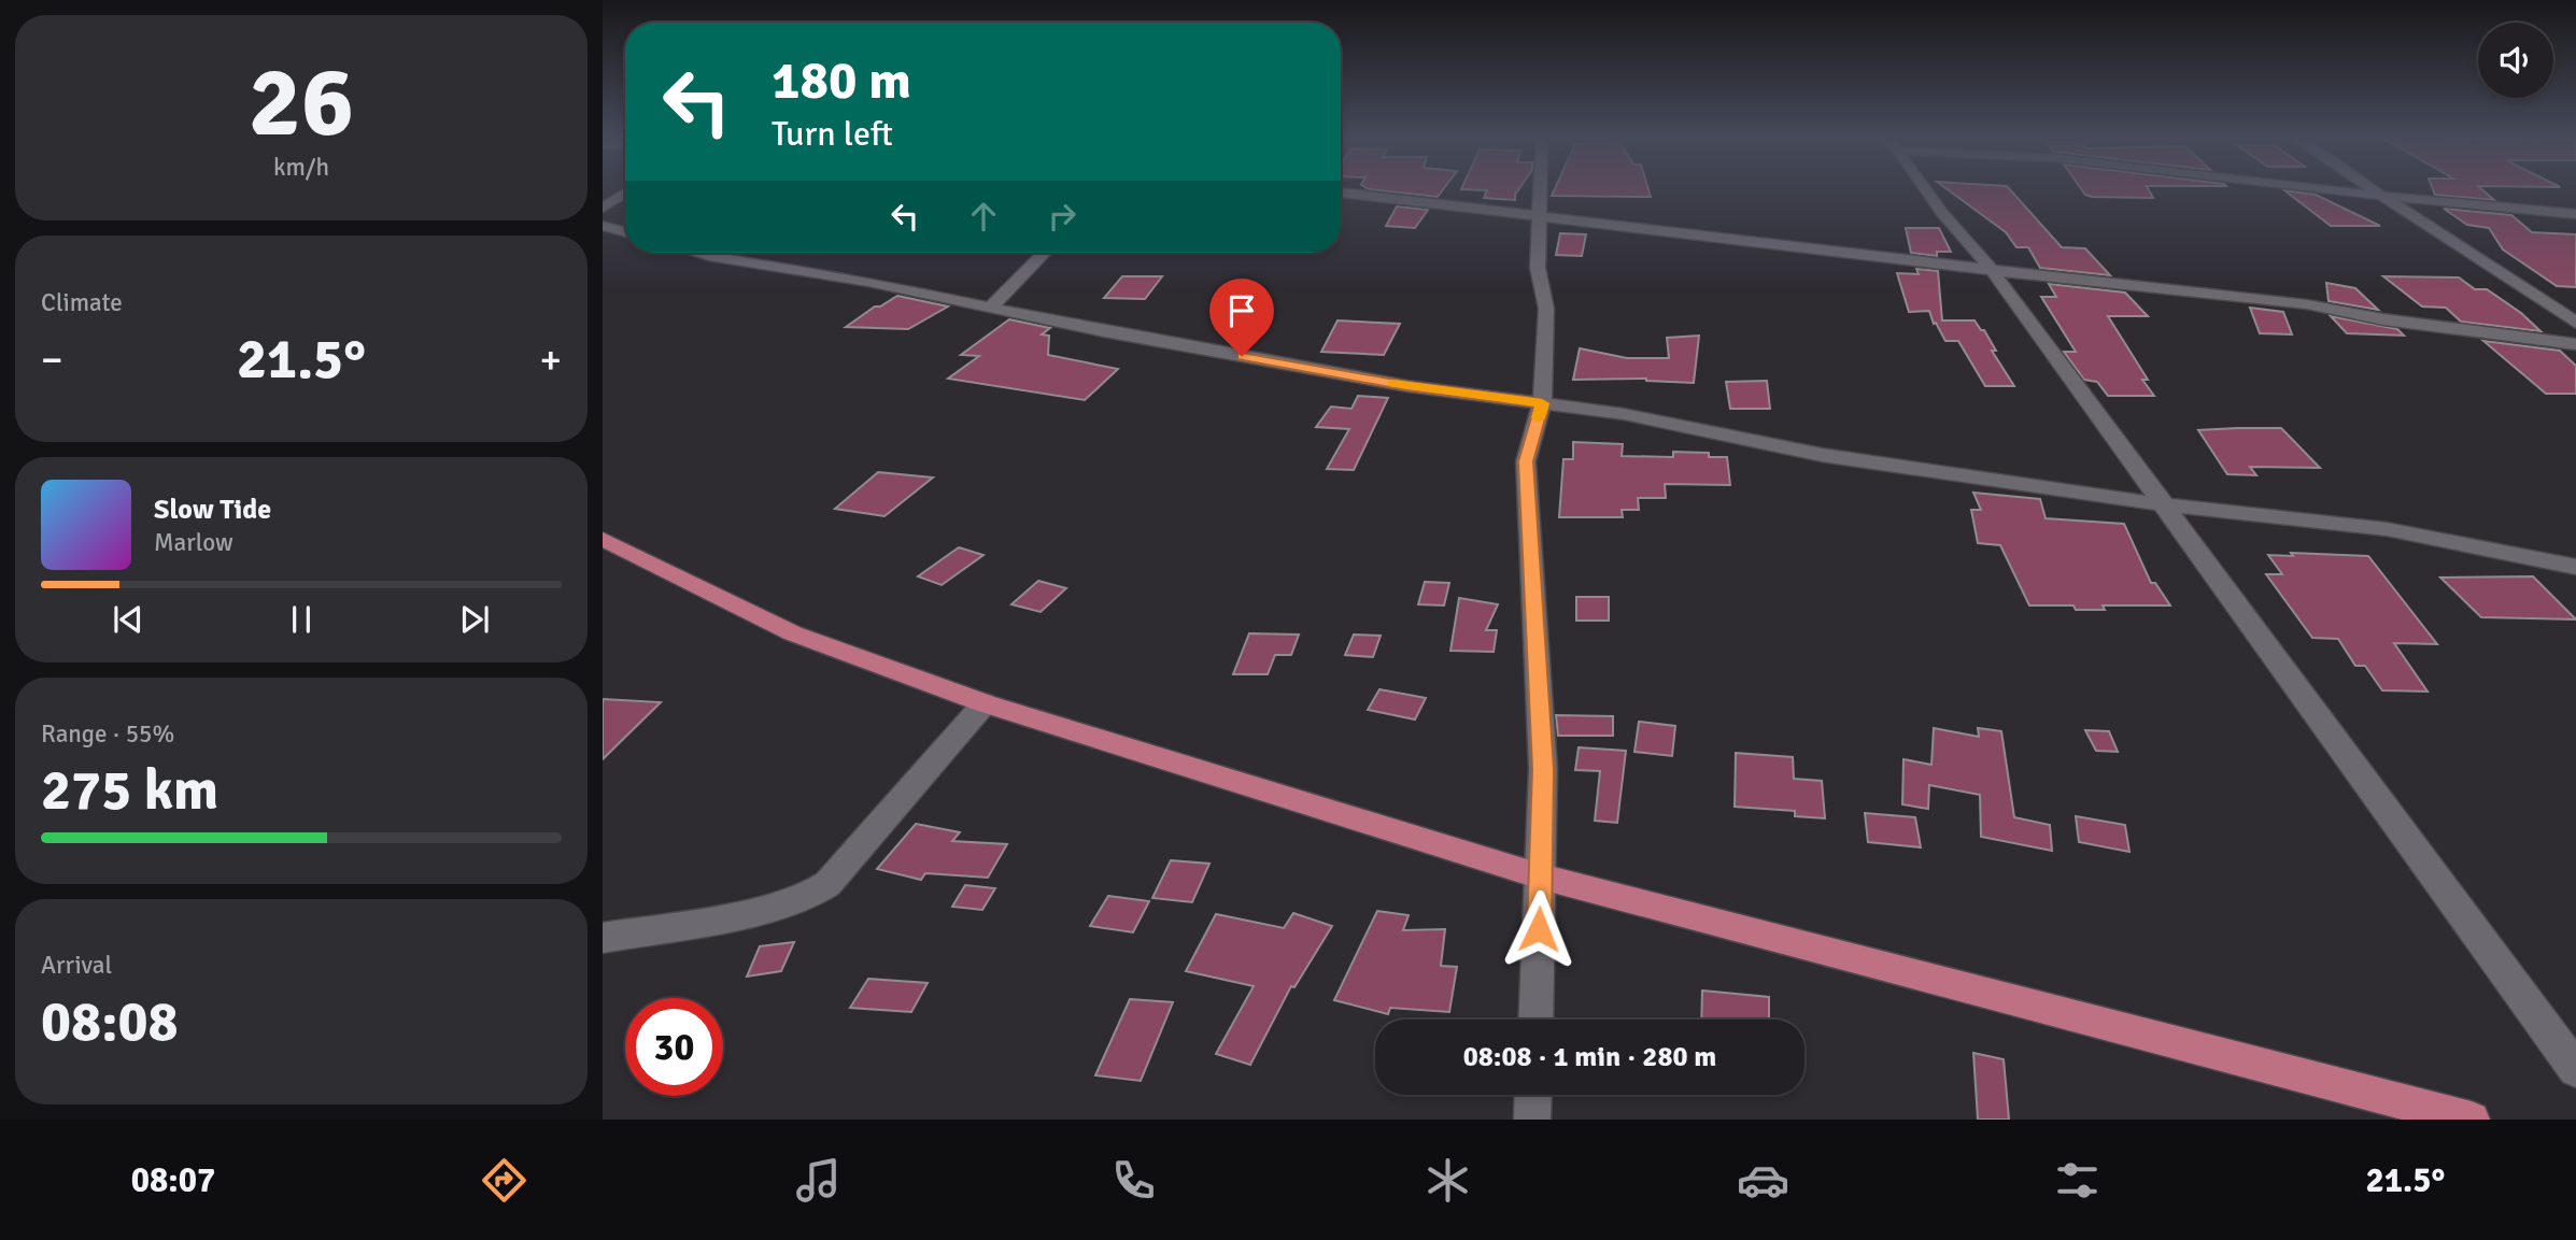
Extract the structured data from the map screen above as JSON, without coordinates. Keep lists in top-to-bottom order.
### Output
{
  "page": {
    "tile": [
      ["26", "km/h"],
      "Climate",
      ["Range · 55%", "275 km"],
      ["Arrival", "08:08"]
    ],
    "turn": ["180 m", "Turn left"],
    "heat": ["−", "21.5°", "+"],
    "song": ["Slow Tide", "Marlow"],
    "limit": "30",
    "trip": "08:08 · 1 min · 280 m",
    "tabs": ["08:07", "21.5°"]
  }
}
